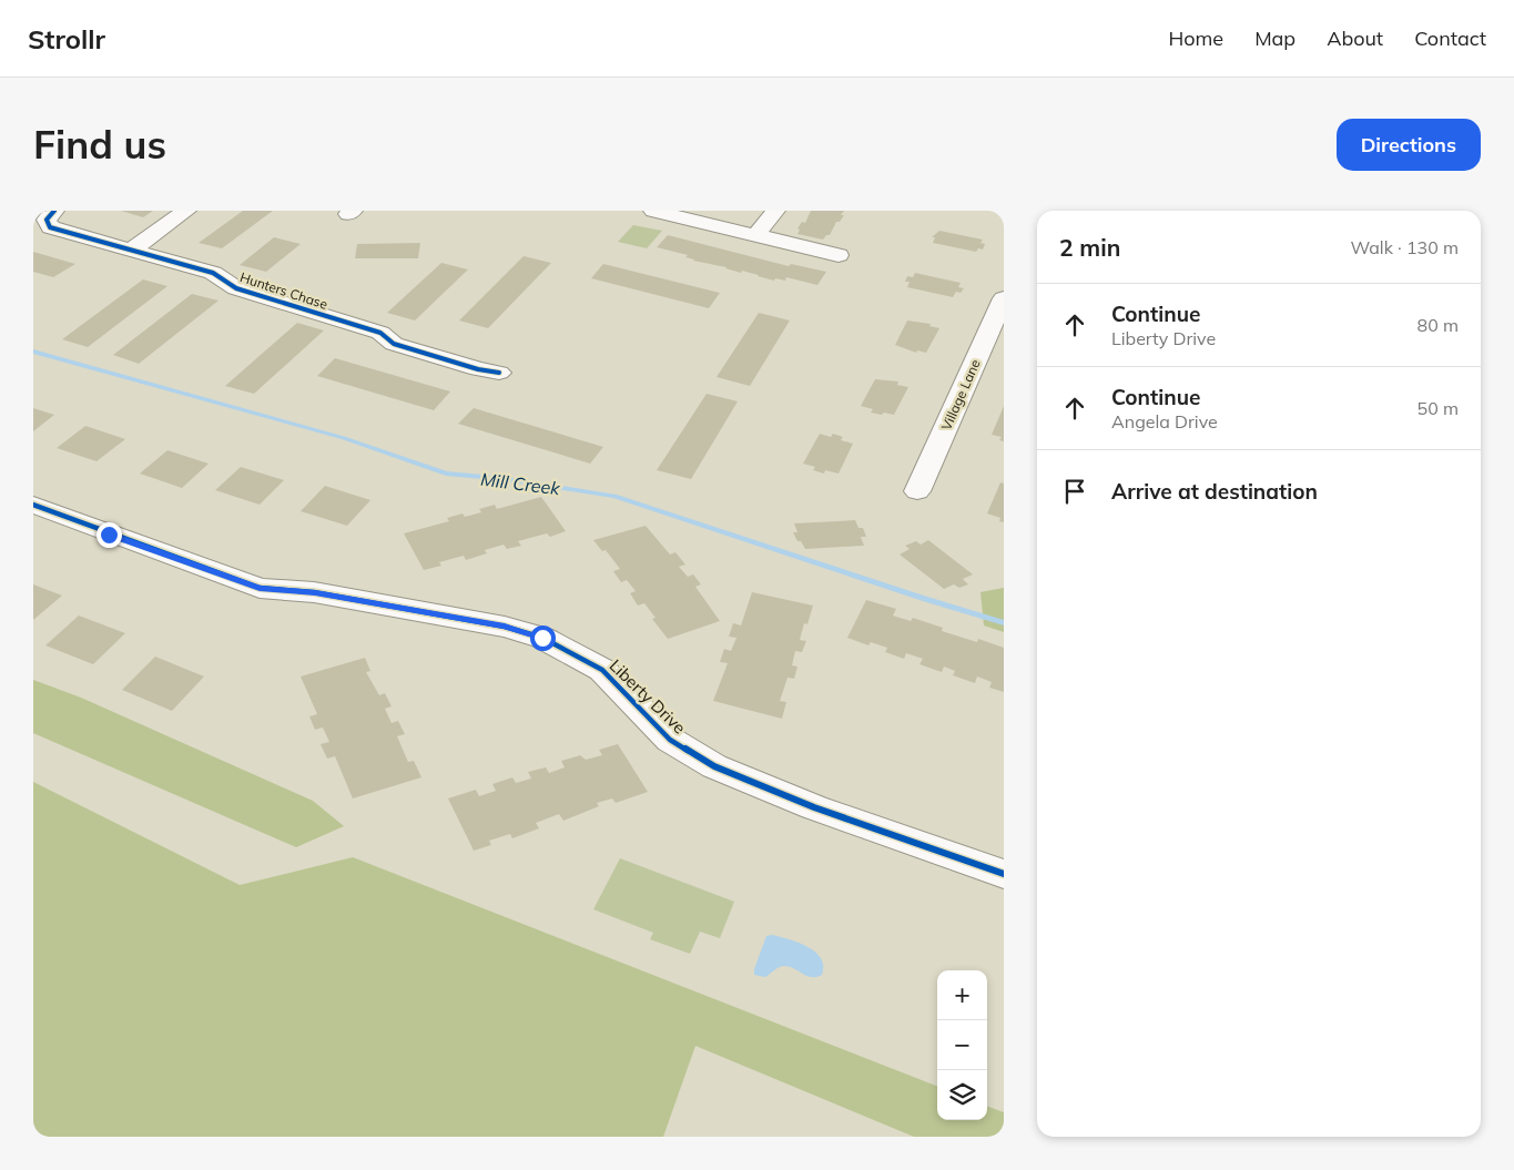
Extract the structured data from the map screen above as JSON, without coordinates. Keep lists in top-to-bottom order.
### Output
{
  "streets": {
    "street": ["Hunters Chase", "Village Lane", "Liberty Drive"]
  },
  "water": ["Mill Creek"],
  "page": {
    "header": "Strollr",
    "nav": [
      "Home",
      "Map",
      "About",
      "Contact"
    ],
    "buttons": "Directions",
    "title": "Find us",
    "heading": ["2 min", "Walk · 130 m"],
    "list": [
      ["Continue", "Liberty Drive", "80 m"],
      ["Continue", "Angela Drive", "50 m"],
      "Arrive at destination"
    ],
    "map_buttons": ["+", "−"]
  }
}
